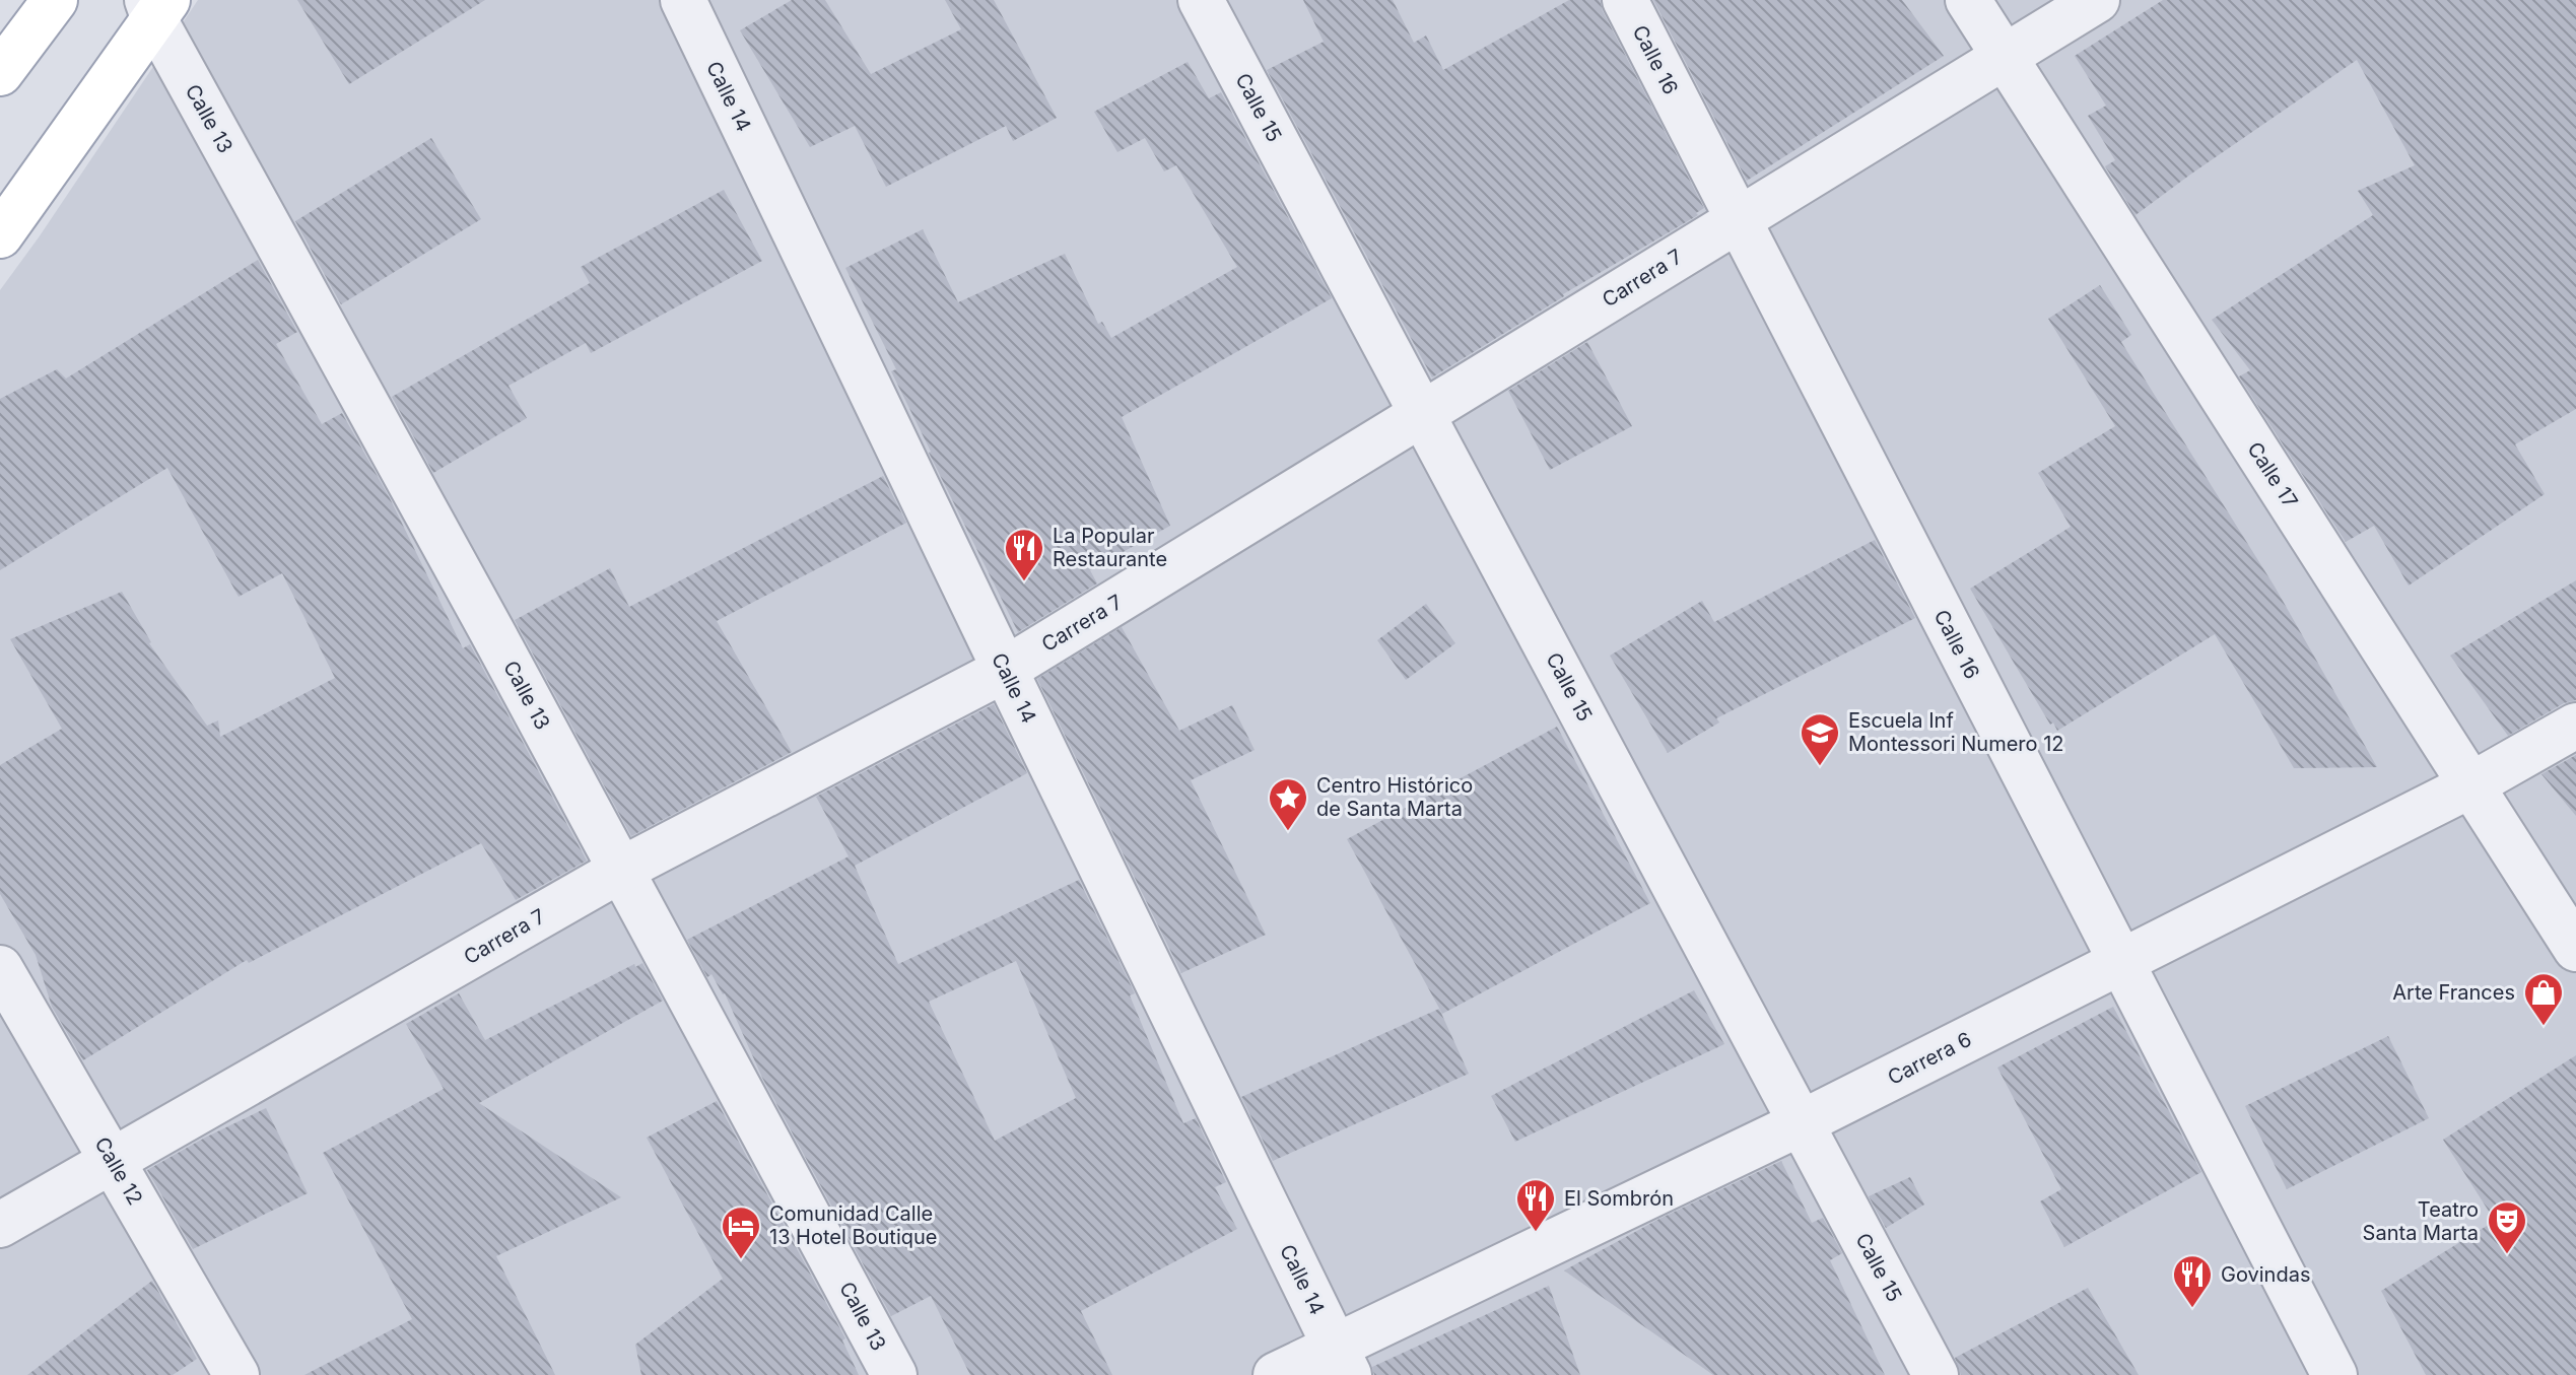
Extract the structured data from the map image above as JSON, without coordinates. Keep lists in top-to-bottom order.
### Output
{
  "streets": {
    "street": [
      "Calle 16",
      "Calle 14",
      "Calle 15",
      "Calle 13",
      "Carrera 7",
      "Calle 17",
      "Carrera 6",
      "Calle 12"
    ]
  },
  "crossings": [
    ["Calle 16", "Carrera 7"],
    ["Calle 16", "Carrera 6"],
    ["Calle 14", "Carrera 7"],
    ["Calle 14", "Carrera 6"],
    ["Calle 15", "Carrera 7"],
    ["Calle 15", "Carrera 6"],
    ["Calle 13", "Carrera 7"],
    ["Carrera 7", "Calle 17"],
    ["Carrera 7", "Calle 12"],
    ["Calle 17", "Carrera 6"]
  ],
  "places": {
    "restaurant": ["La Popular Restaurante", "El Sombrón", "Govindas"],
    "school or university": ["Escuela Inf Montessori Numero 12"],
    "place": ["Centro Histórico de Santa Marta"],
    "shop": ["Arte Frances"],
    "theatre": ["Teatro Santa Marta"],
    "hotel": ["Comunidad Calle 13 Hotel Boutique"]
  }
}
